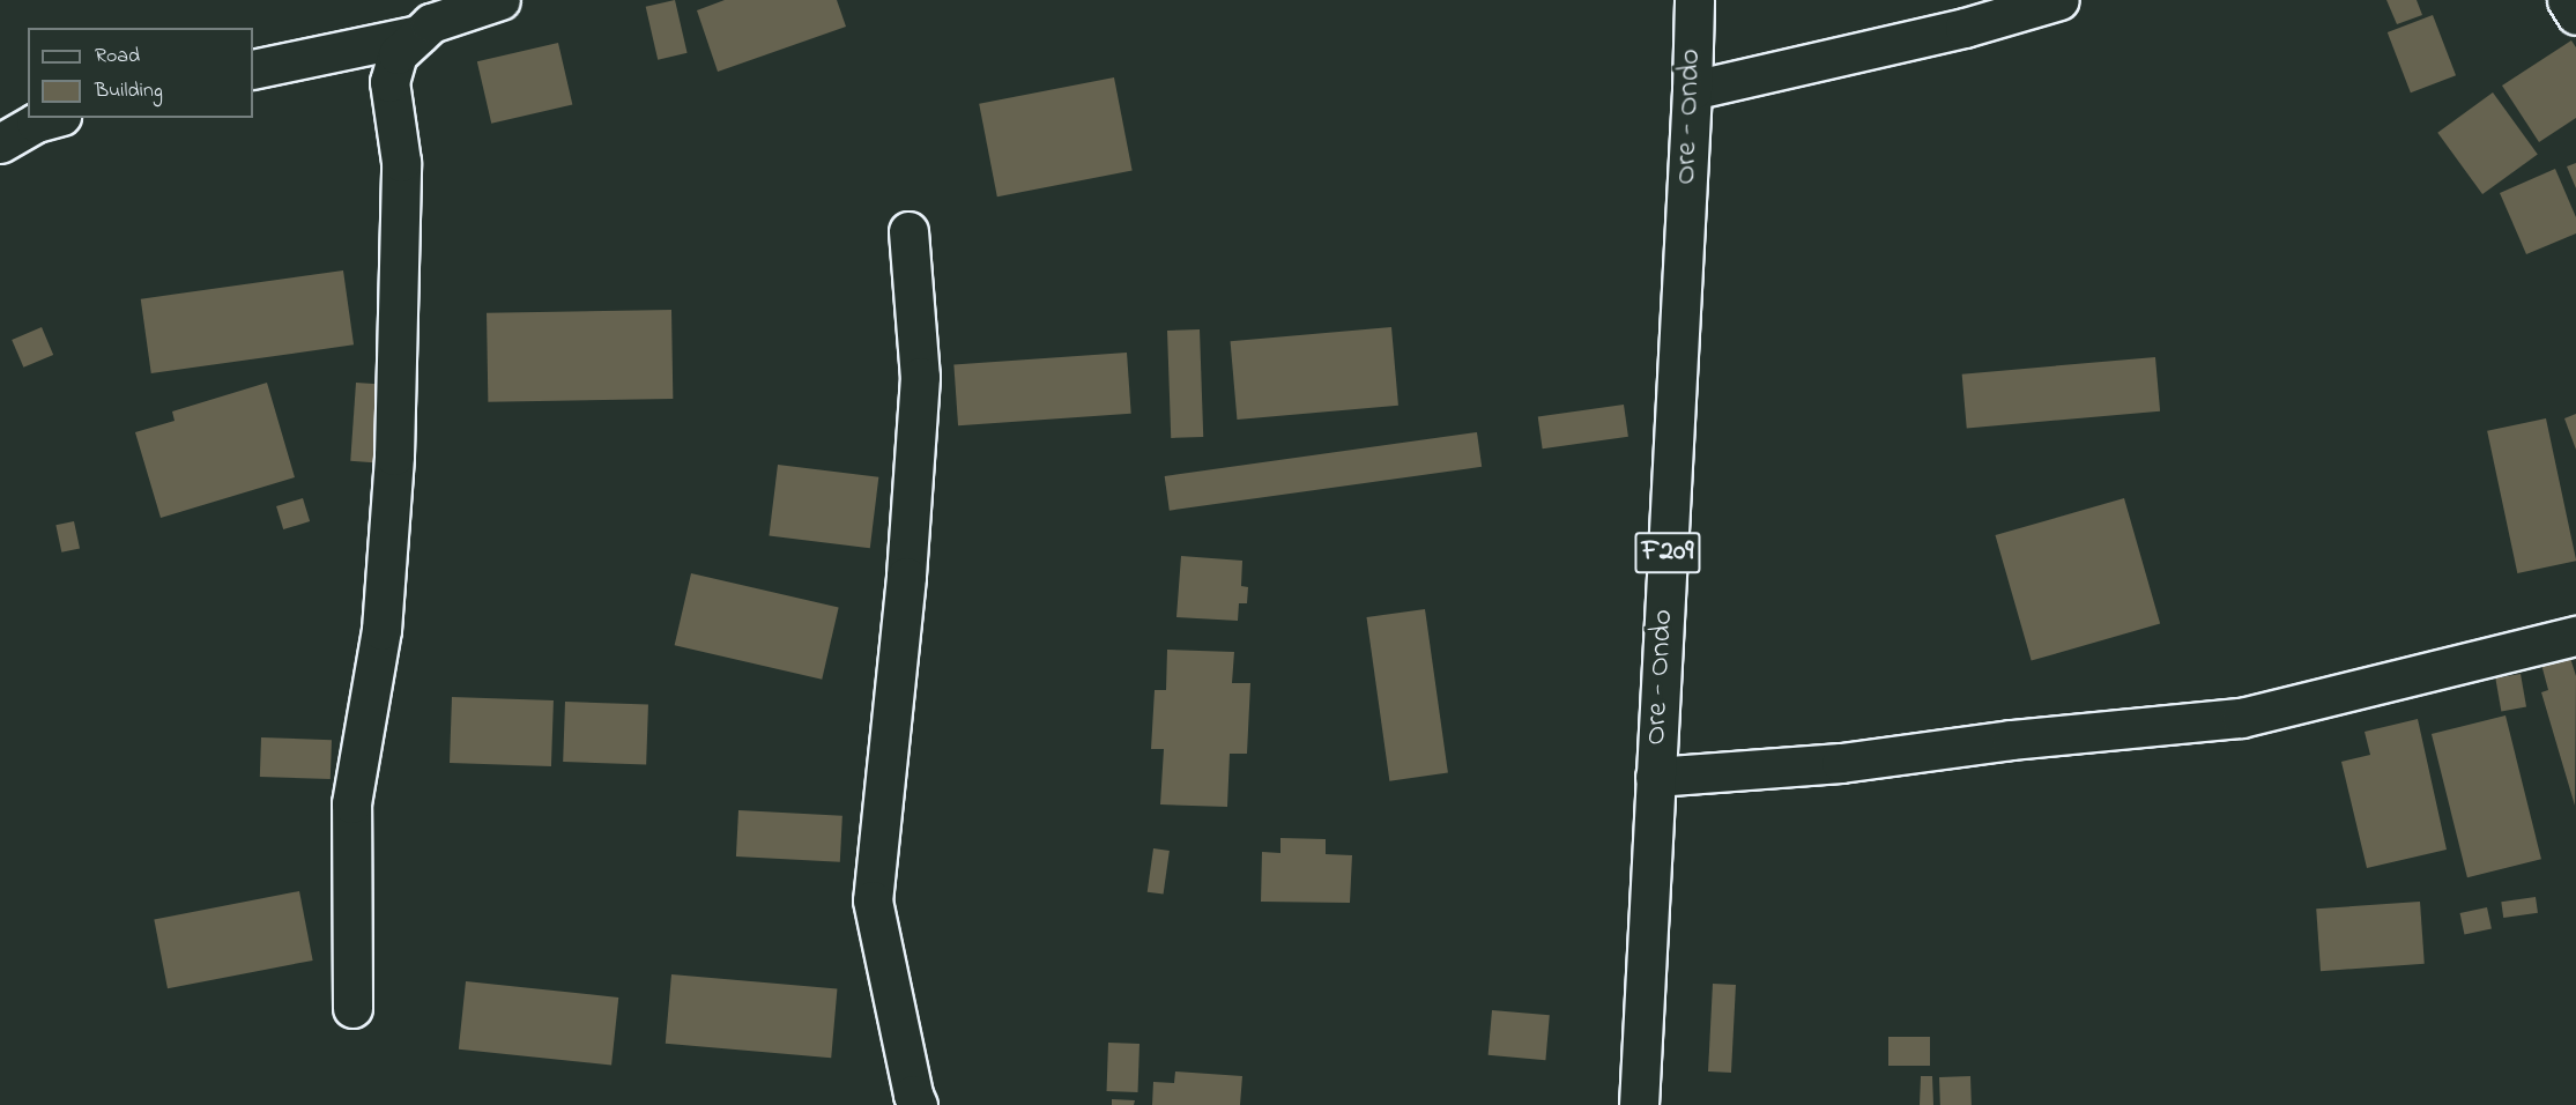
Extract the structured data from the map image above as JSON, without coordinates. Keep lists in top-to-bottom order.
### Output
{
  "streets": {
    "street": ["Ore - Ondo", "F209"]
  },
  "legend": ["Road", "Building"]
}
